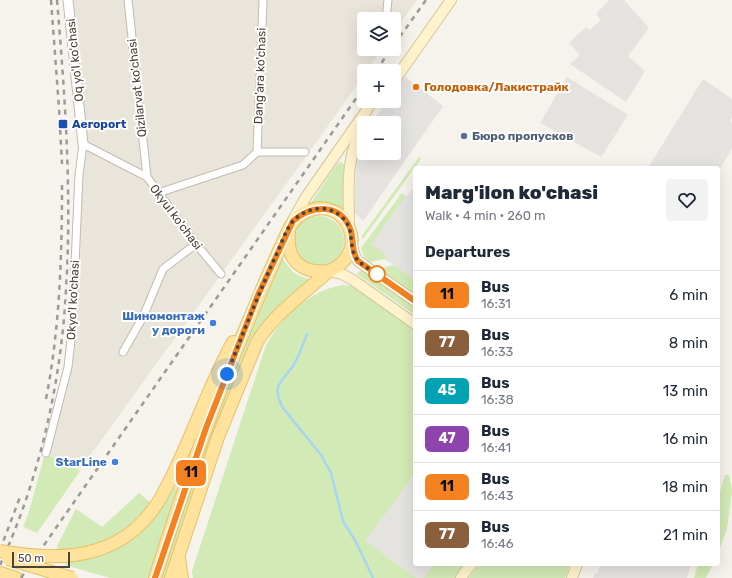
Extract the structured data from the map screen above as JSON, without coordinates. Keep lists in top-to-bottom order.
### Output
{
  "streets": {
    "street": [
      "Oq yo'l ko'chasi",
      "Dang'ara ko'chasi",
      "Qizilarvat ko'chasi",
      "Okyul ko'chasi",
      "Okyo'l ko'chasi"
    ]
  },
  "crossings": [
    ["Oq yo'l ko'chasi", "Okyul ko'chasi"],
    ["Oq yo'l ko'chasi", "Okyo'l ko'chasi"],
    ["Qizilarvat ko'chasi", "Okyul ko'chasi"],
    ["Okyul ko'chasi", "Okyo'l ko'chasi"]
  ],
  "places": {
    "other": [
      "Голодовка/Лакистрайк",
      "Бюро пропусков",
      "Шиномонтаж у дороги",
      "StarLine"
    ],
    "transit": ["Aeroport"]
  },
  "lines": ["bus line 11"],
  "scale_bar": "50 m",
  "page": {
    "on_map": "11",
    "map_buttons": ["+", "−"],
    "heading": [
      ["Marg'ilon ko'chasi", "Walk · 4 min · 260 m"],
      "Departures"
    ],
    "list": [
      {
        "mark": "11",
        "name": "Bus",
        "note": "16:31",
        "value": "6 min"
      },
      {
        "mark": "77",
        "name": "Bus",
        "note": "16:33",
        "value": "8 min"
      },
      {
        "mark": "45",
        "name": "Bus",
        "note": "16:38",
        "value": "13 min"
      },
      {
        "mark": "47",
        "name": "Bus",
        "note": "16:41",
        "value": "16 min"
      },
      {
        "mark": "11",
        "name": "Bus",
        "note": "16:43",
        "value": "18 min"
      },
      {
        "mark": "77",
        "name": "Bus",
        "note": "16:46",
        "value": "21 min"
      }
    ],
    "scale": "50 m"
  }
}
